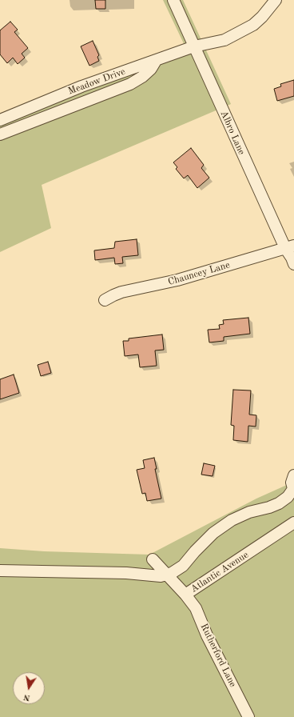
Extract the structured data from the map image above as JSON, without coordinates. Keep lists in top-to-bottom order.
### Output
{
  "streets": {
    "street": [
      "Meadow Drive",
      "Albro Lane",
      "Chauncey Lane",
      "Atlantic Avenue",
      "Rutherford Lane"
    ]
  },
  "crossings": [
    ["Meadow Drive", "Albro Lane"],
    ["Albro Lane", "Chauncey Lane"],
    ["Atlantic Avenue", "Rutherford Lane"]
  ],
  "north": "bottom"
}
